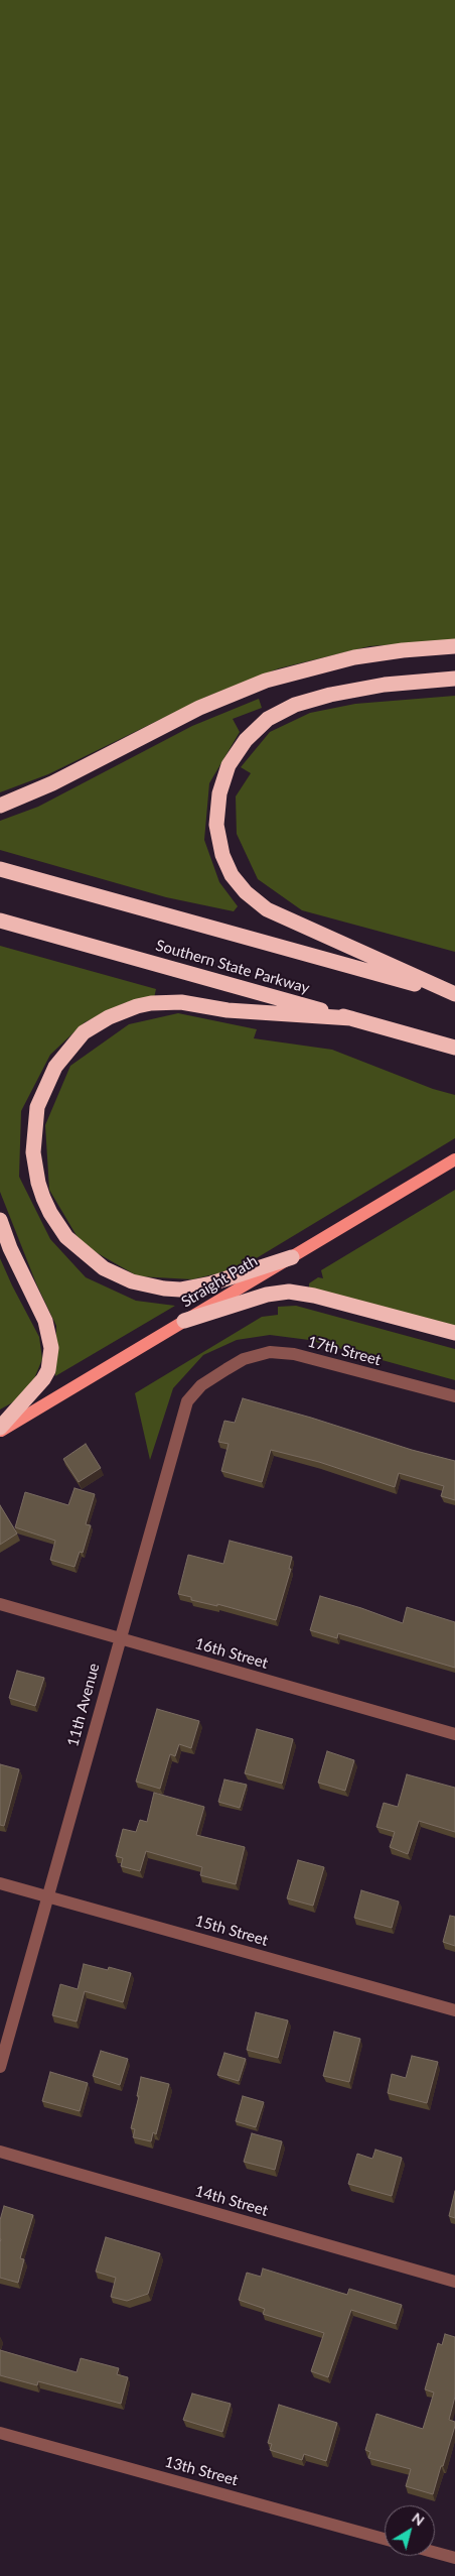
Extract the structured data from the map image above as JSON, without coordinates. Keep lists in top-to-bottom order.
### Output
{
  "streets": {
    "highway": ["Southern State Parkway"],
    "main road": ["Straight Path"],
    "street": [
      "17th Street",
      "16th Street",
      "11th Avenue",
      "15th Street",
      "14th Street",
      "13th Street"
    ]
  },
  "crossings": [
    ["17th Street", "11th Avenue"],
    ["16th Street", "11th Avenue"],
    ["11th Avenue", "15th Street"]
  ],
  "north": "top right"
}
